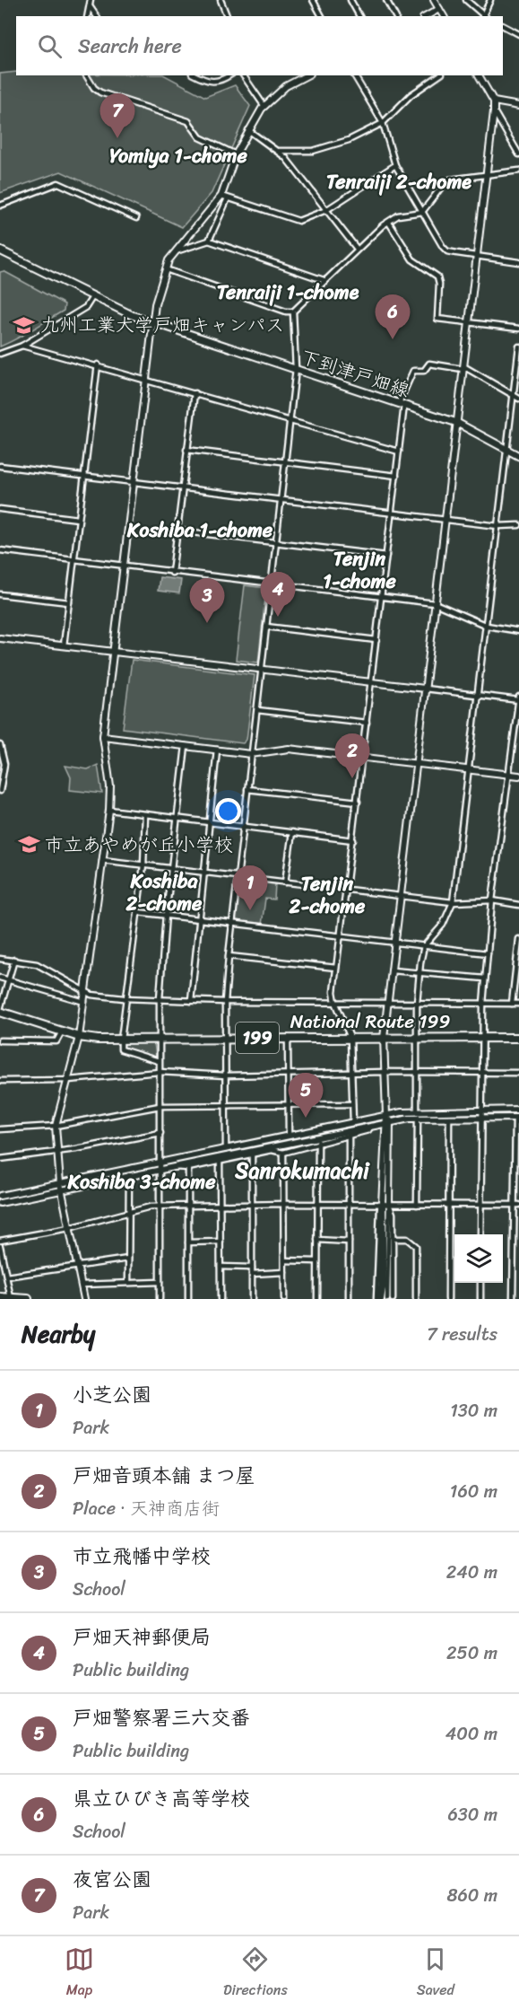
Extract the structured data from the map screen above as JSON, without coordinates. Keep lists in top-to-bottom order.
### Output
{
  "streets": {
    "highway": ["National Route 199", "199"],
    "main road": ["下到津戸畑線"]
  },
  "districts": [
    "Yomiya 1-chome",
    "Tenraiji 2-chome",
    "Tenraiji 1-chome",
    "Koshiba 1-chome",
    "Tenjin 1-chome",
    "Koshiba 2-chome",
    "Tenjin 2-chome",
    "Sanrokumachi",
    "Koshiba 3-chome"
  ],
  "places": {
    "school or university": ["九州工業大学戸畑キャンパス", "市立あやめが丘小学校"]
  },
  "page": {
    "search": "Search here",
    "pins": [
      "7",
      "6",
      "4",
      "3",
      "2",
      "1",
      "5"
    ],
    "heading": ["Nearby", "7 results"],
    "list": [
      {
        "mark": "1",
        "name": "小芝公園",
        "note": "Park",
        "value": "130 m"
      },
      {
        "mark": "2",
        "name": "戸畑音頭本舗 まつ屋",
        "note": "Place · 天神商店街",
        "value": "160 m"
      },
      {
        "mark": "3",
        "name": "市立飛幡中学校",
        "note": "School",
        "value": "240 m"
      },
      {
        "mark": "4",
        "name": "戸畑天神郵便局",
        "note": "Public building",
        "value": "250 m"
      },
      {
        "mark": "5",
        "name": "戸畑警察署三六交番",
        "note": "Public building",
        "value": "400 m"
      },
      {
        "mark": "6",
        "name": "県立ひびき高等学校",
        "note": "School",
        "value": "630 m"
      },
      {
        "mark": "7",
        "name": "夜宮公園",
        "note": "Park",
        "value": "860 m"
      }
    ],
    "nav": ["Map", "Directions", "Saved"]
  }
}
